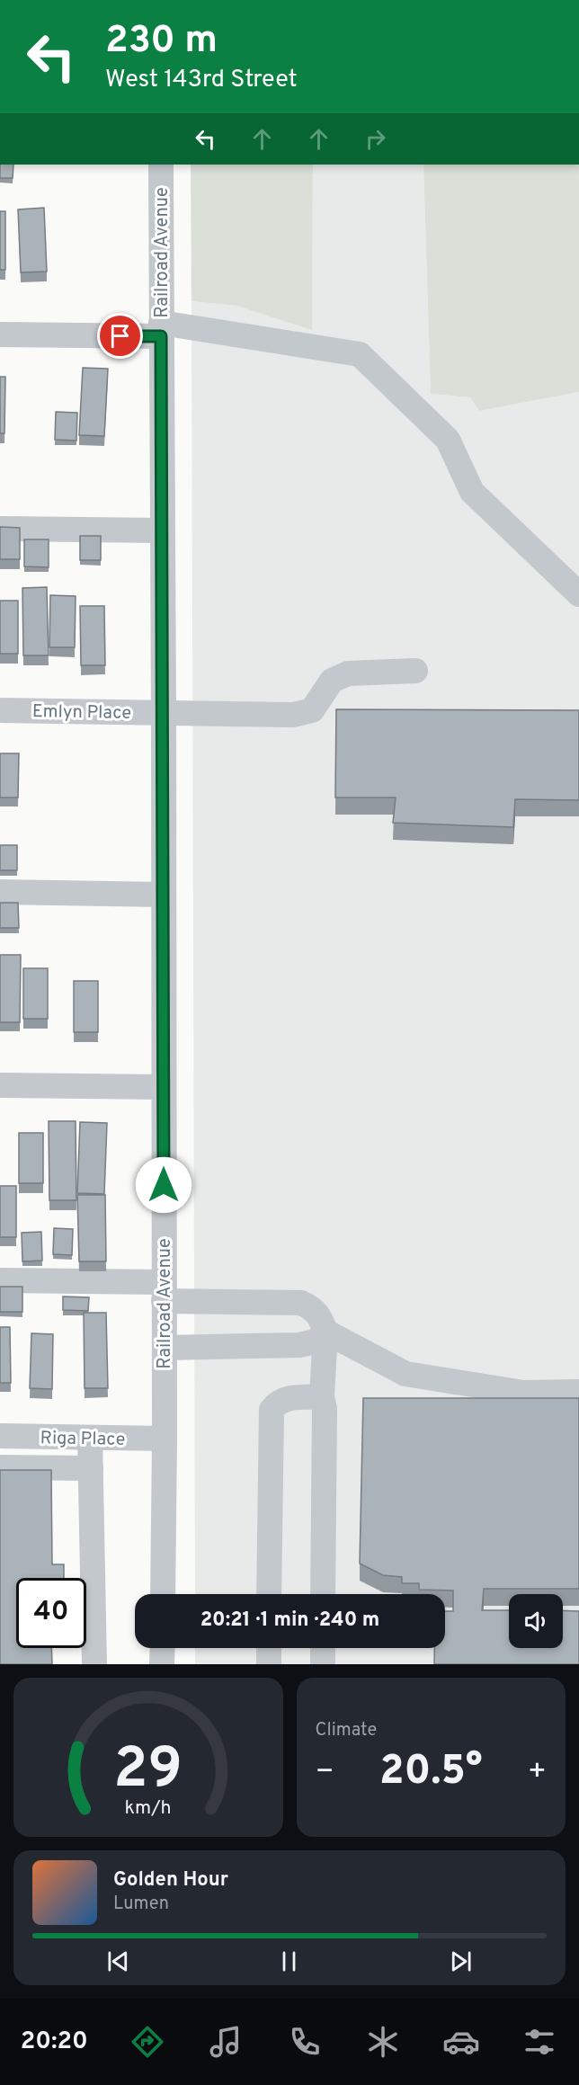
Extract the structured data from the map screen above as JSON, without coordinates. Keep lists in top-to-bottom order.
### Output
{
  "streets": {
    "street": ["Railroad Avenue", "Emlyn Place", "Riga Place"]
  },
  "crossings": [
    ["Railroad Avenue", "Emlyn Place"],
    ["Railroad Avenue", "Riga Place"]
  ],
  "page": {
    "turn": ["230 m", "West 143rd Street"],
    "limit": "40",
    "trip": "20:21 · 1 min · 240 m",
    "tile": "Climate",
    "heat": ["−", "20.5°", "+"],
    "song": ["Golden Hour", "Lumen"],
    "tabs": "20:20",
    "gauge": ["29", "km/h"]
  }
}
